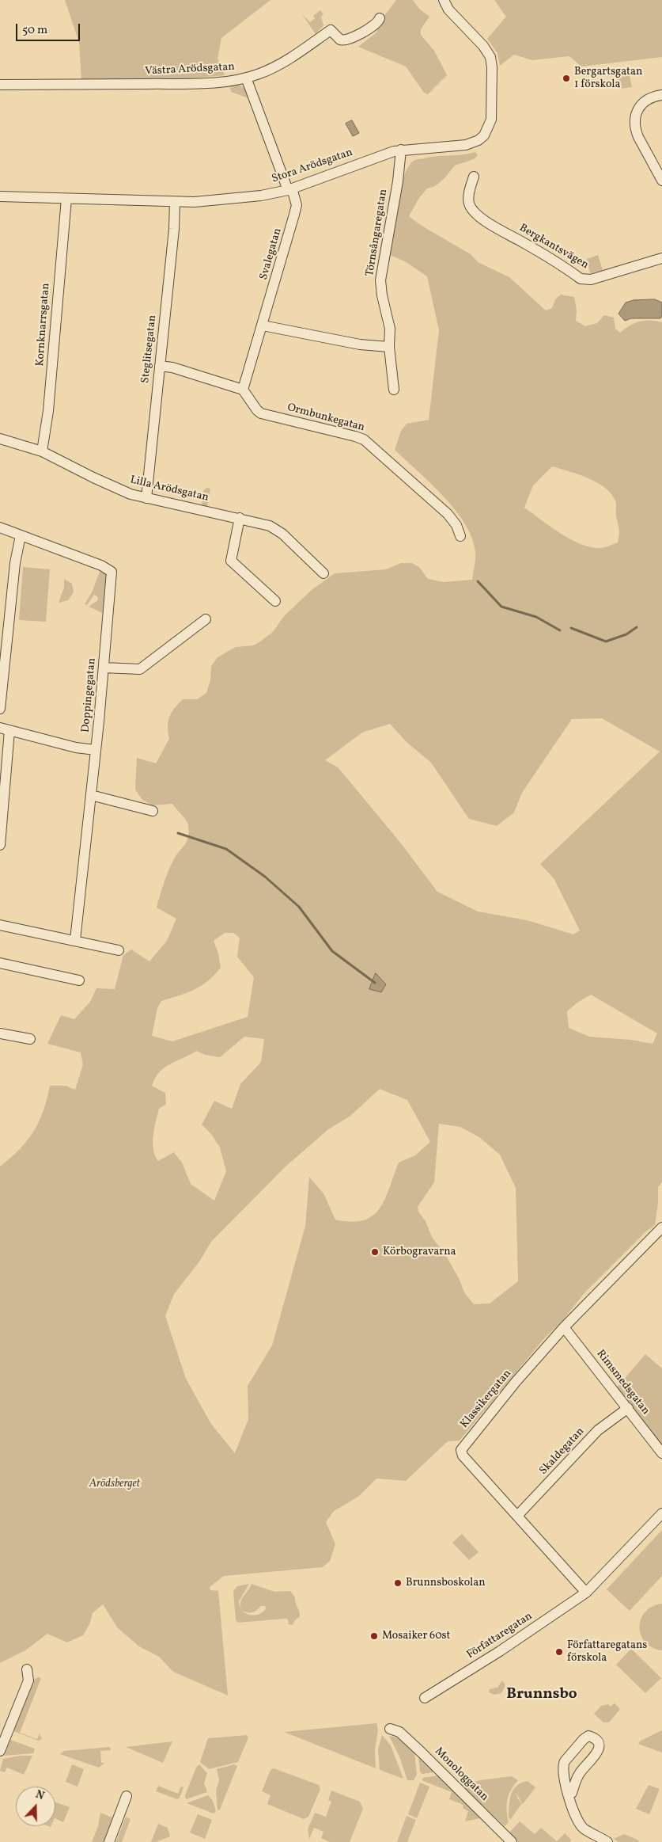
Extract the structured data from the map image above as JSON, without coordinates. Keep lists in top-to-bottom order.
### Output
{
  "streets": {
    "street": [
      "Västra Arödsgatan",
      "Stora Arödsgatan",
      "Törnsångaregatan",
      "Bergkantsvägen",
      "Svalegatan",
      "Kornknarrsgatan",
      "Steglitsegatan",
      "Ormbunkegatan",
      "Lilla Arödsgatan",
      "Doppingegatan",
      "Rimsmedsgatan",
      "Klassikergatan",
      "Skaldegatan",
      "Författaregatan",
      "Monologgatan"
    ]
  },
  "crossings": [
    ["Västra Arödsgatan", "Svalegatan"],
    ["Stora Arödsgatan", "Törnsångaregatan"],
    ["Stora Arödsgatan", "Svalegatan"],
    ["Stora Arödsgatan", "Kornknarrsgatan"],
    ["Stora Arödsgatan", "Steglitsegatan"],
    ["Svalegatan", "Ormbunkegatan"],
    ["Kornknarrsgatan", "Lilla Arödsgatan"],
    ["Steglitsegatan", "Lilla Arödsgatan"],
    ["Rimsmedsgatan", "Klassikergatan"],
    ["Rimsmedsgatan", "Skaldegatan"],
    ["Klassikergatan", "Skaldegatan"],
    ["Klassikergatan", "Författaregatan"]
  ],
  "districts": ["Brunnsbo"],
  "parks": ["Arödsberget"],
  "places": [
    "Bergartsgatan 1 förskola",
    "Körbogravarna",
    "Brunnsboskolan",
    "Mosaiker 60st",
    "Författaregatans förskola"
  ],
  "scale_bar": "50 m",
  "north": "top"
}
